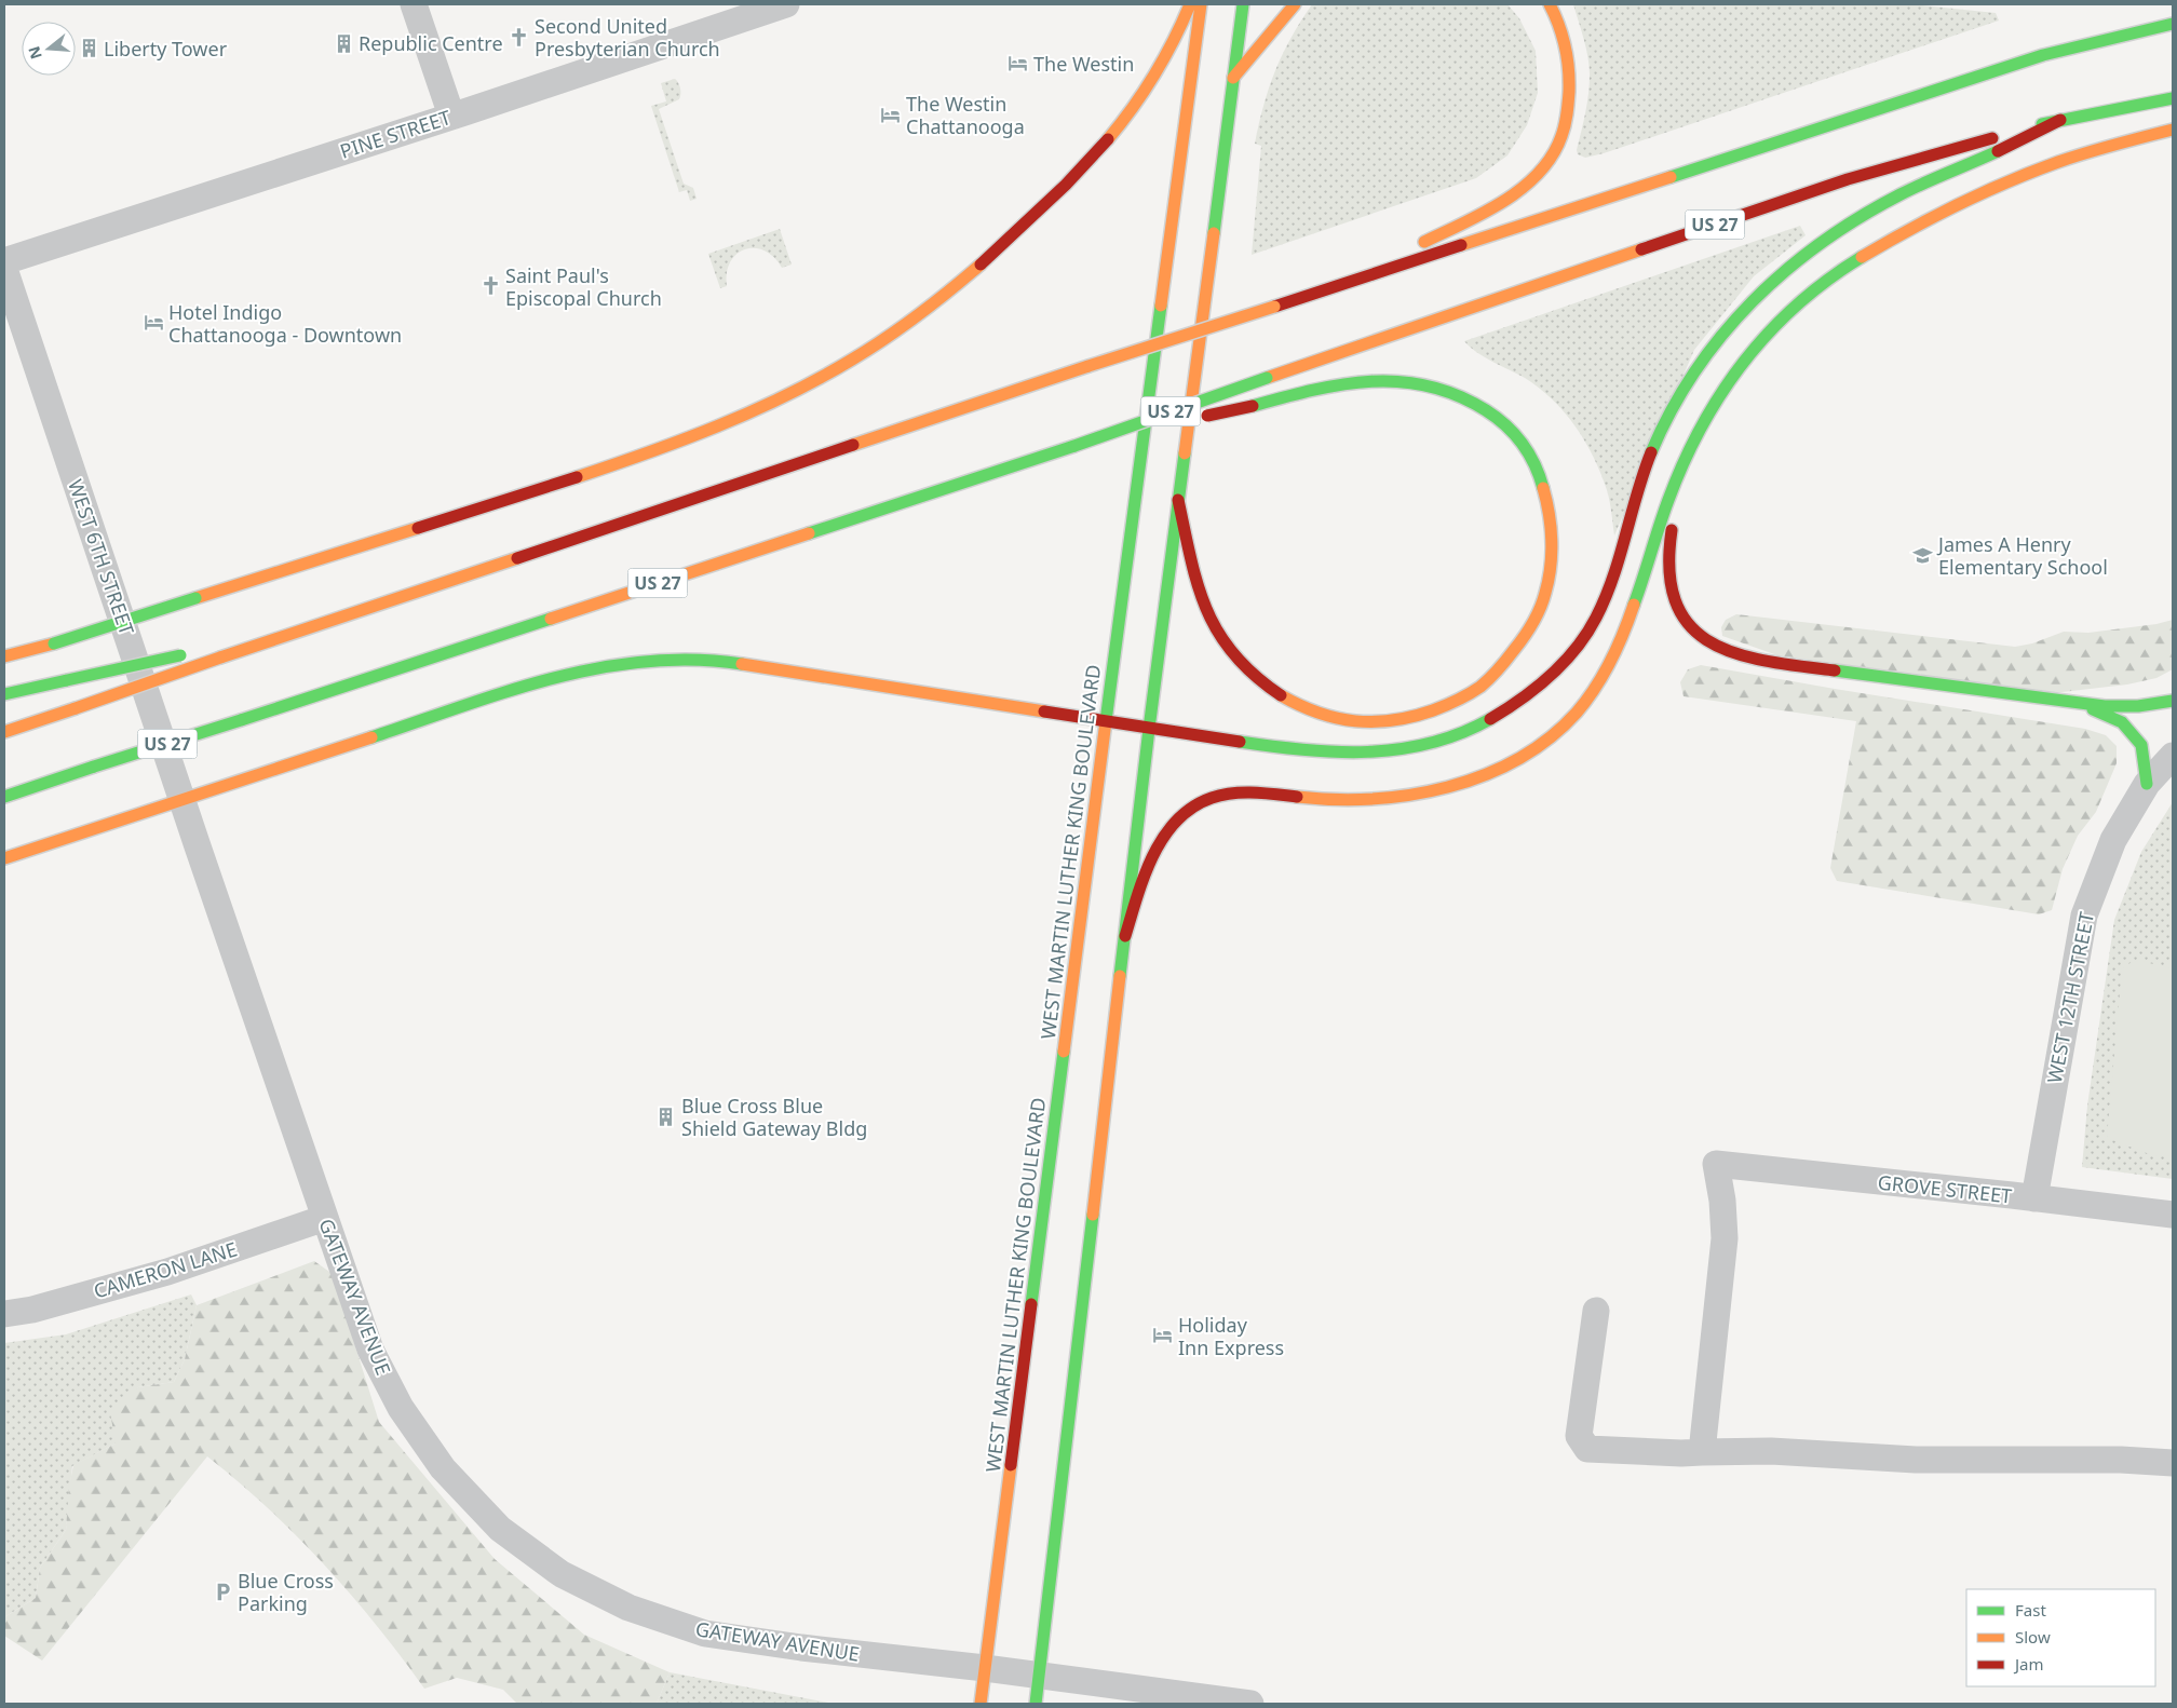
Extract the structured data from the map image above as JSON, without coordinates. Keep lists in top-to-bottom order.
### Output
{
  "streets": {
    "main road": ["US 27", "WEST MARTIN LUTHER KING BOULEVARD"],
    "street": [
      "PINE STREET",
      "WEST 6TH STREET",
      "WEST 12TH STREET",
      "GROVE STREET",
      "CAMERON LANE",
      "GATEWAY AVENUE"
    ]
  },
  "crossings": [
    ["WEST 6TH STREET", "GATEWAY AVENUE"],
    ["WEST MARTIN LUTHER KING BOULEVARD", "GATEWAY AVENUE"],
    ["WEST 12TH STREET", "GROVE STREET"],
    ["CAMERON LANE", "GATEWAY AVENUE"]
  ],
  "places": {
    "church": ["Second United Presbyterian Church", "Saint Paul's Episcopal Church"],
    "building": ["Republic Centre", "Liberty Tower", "Blue Cross Blue Shield Gateway Bldg"],
    "hotel": [
      "The Westin",
      "The Westin Chattanooga",
      "Hotel Indigo Chattanooga - Downtown",
      "Holiday Inn Express"
    ],
    "school or university": ["James A Henry Elementary School"],
    "parking": ["Blue Cross Parking"]
  },
  "legend": ["Fast", "Slow", "Jam"],
  "north": "left"
}
